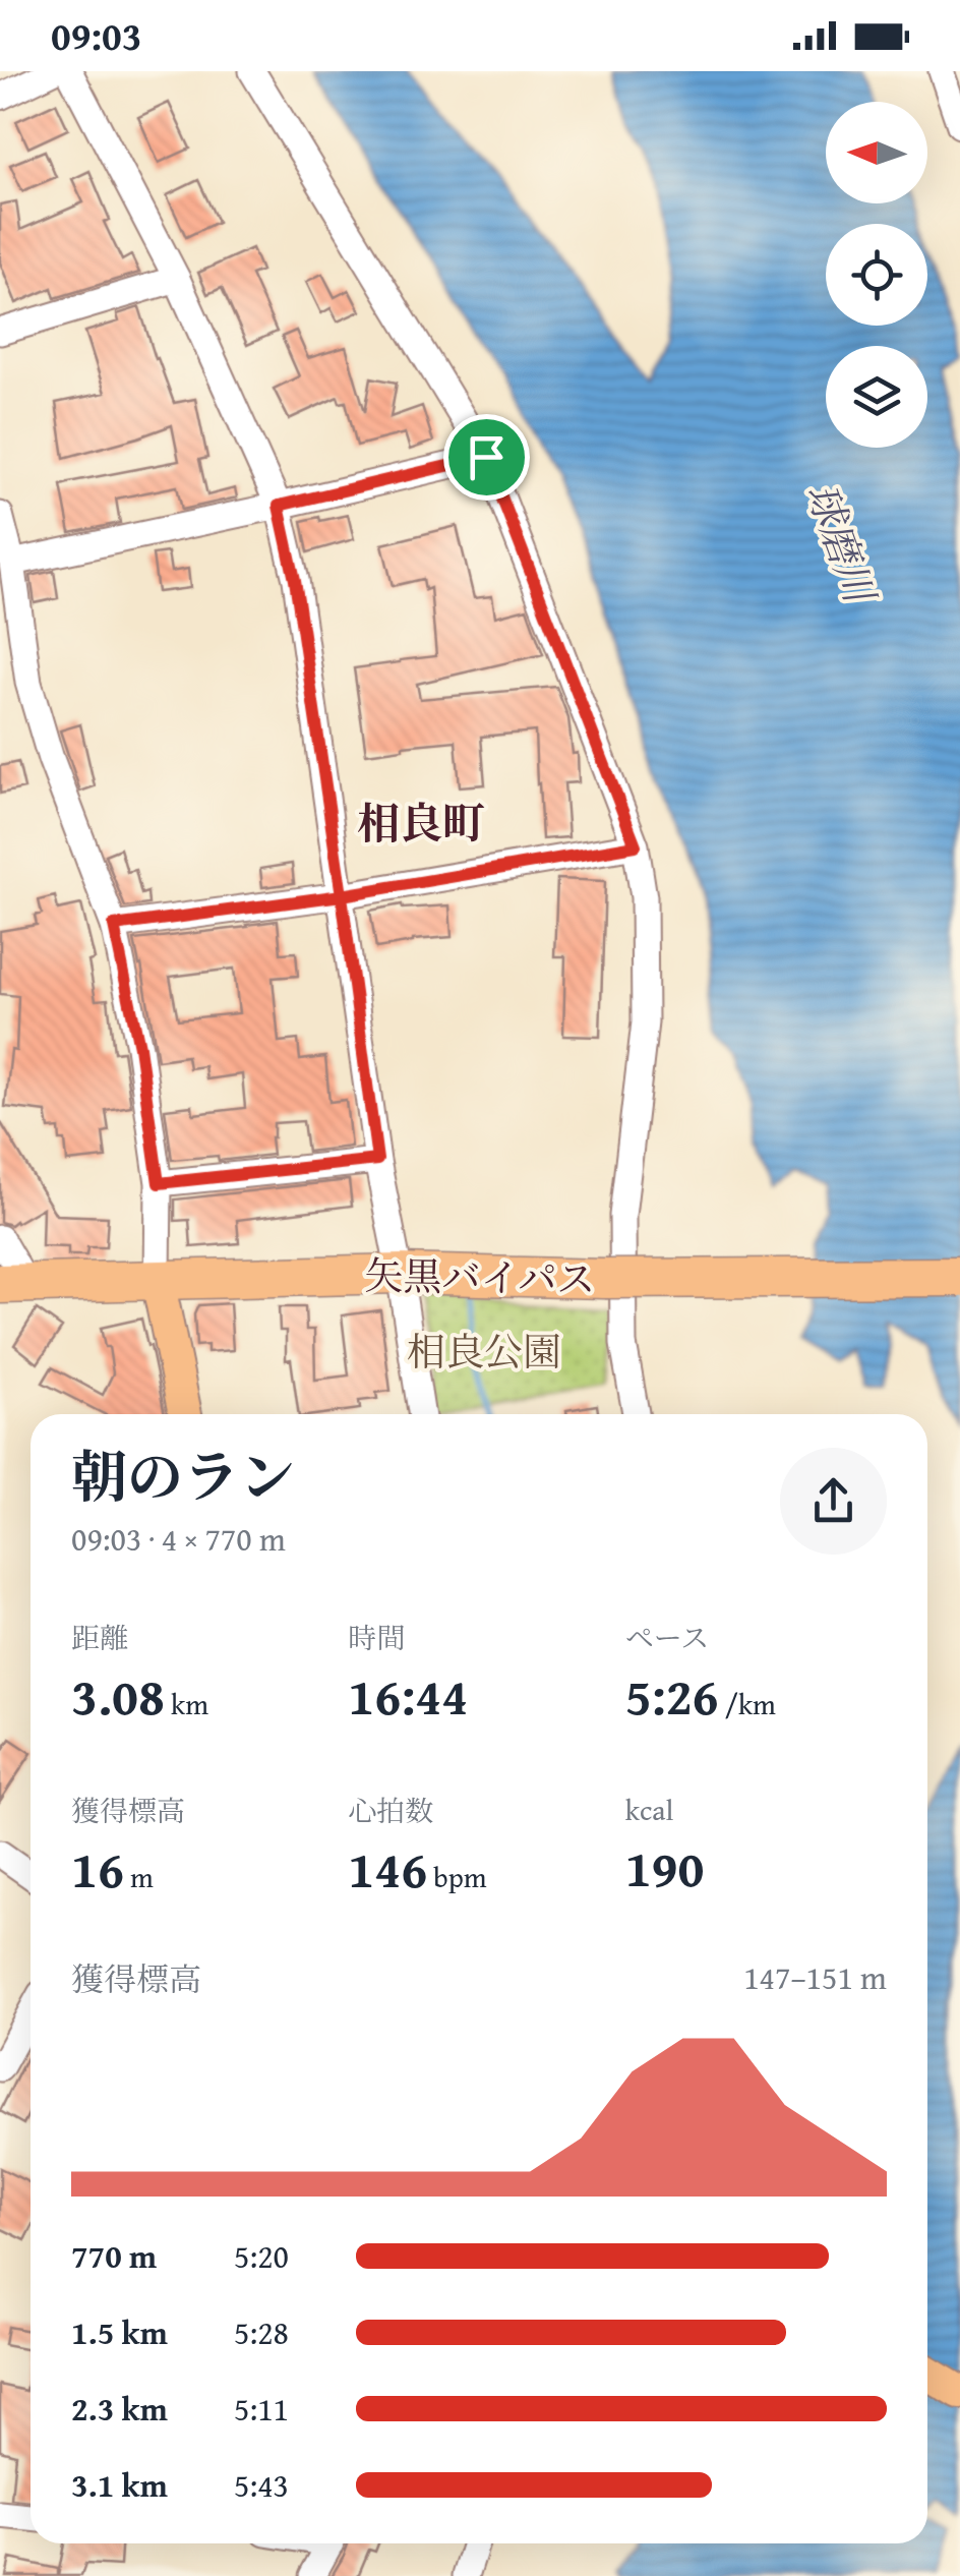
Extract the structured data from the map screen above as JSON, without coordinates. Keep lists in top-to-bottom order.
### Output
{
  "streets": {
    "highway": ["矢黒バイパス"]
  },
  "districts": ["相良町"],
  "water": ["球磨川"],
  "parks": ["相良公園"],
  "north": "left",
  "page": {
    "status": "09:03",
    "heading": ["朝のラン", "09:03 · 4 × 770 m"],
    "stats": [
      ["距離", "3.08 km"],
      ["時間", "16:44"],
      ["ペース", "5:26 /km"],
      ["獲得標高", "16 m"],
      ["心拍数", "146 bpm"],
      ["kcal", "190"]
    ],
    "chart": ["獲得標高", "147–151 m"],
    "list": [
      {
        "name": "770 m",
        "note": "5:20"
      },
      {
        "name": "1.5 km",
        "note": "5:28"
      },
      {
        "name": "2.3 km",
        "note": "5:11"
      },
      {
        "name": "3.1 km",
        "note": "5:43"
      }
    ]
  }
}
